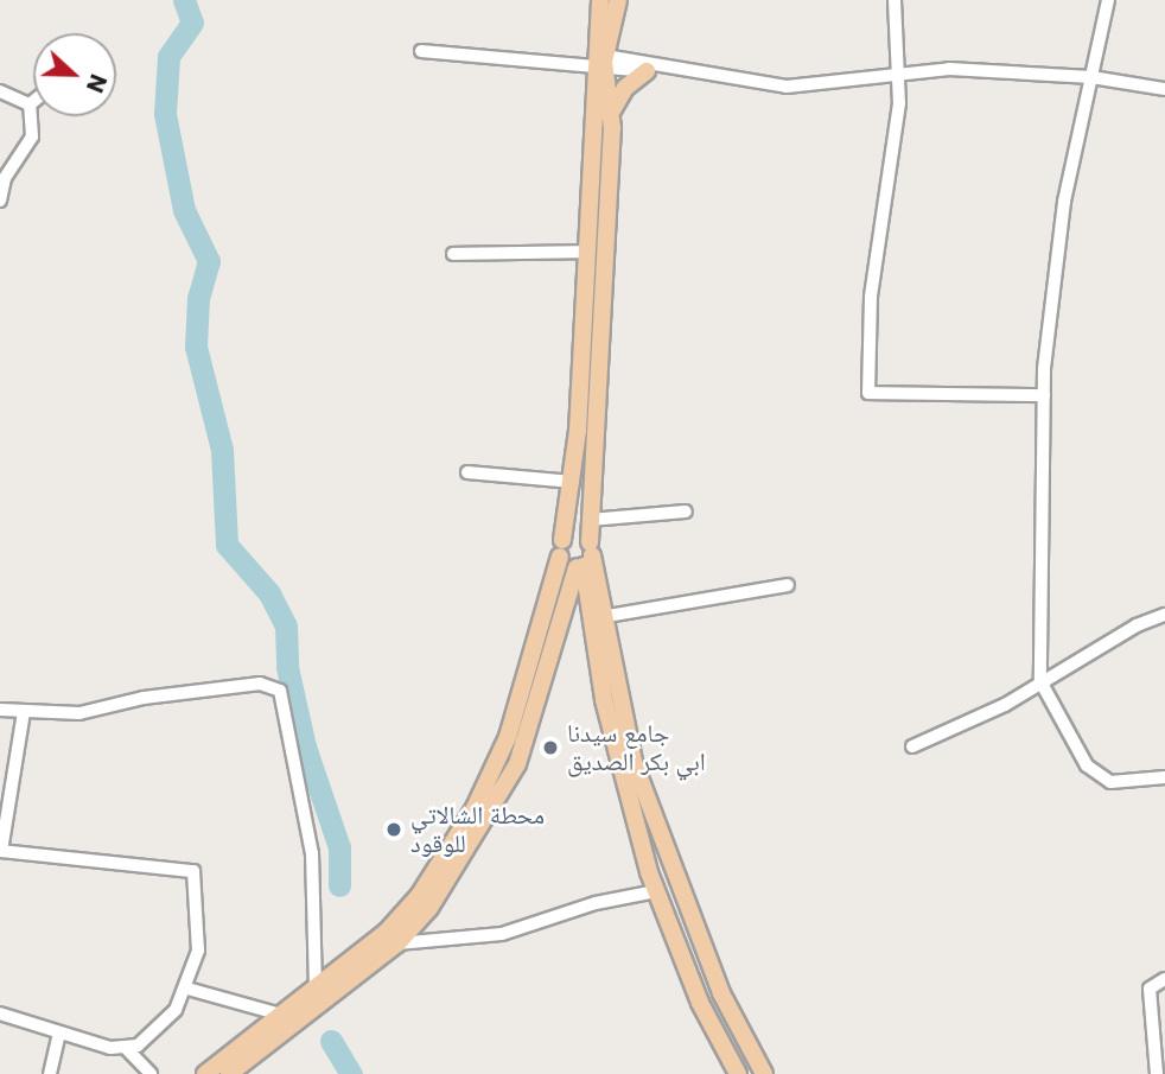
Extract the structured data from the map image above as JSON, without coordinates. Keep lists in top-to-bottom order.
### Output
{
  "places": ["جامع سيدنا ابي بكر الصديق", "محطة الشالاتي للوقود"],
  "north": "right"
}
